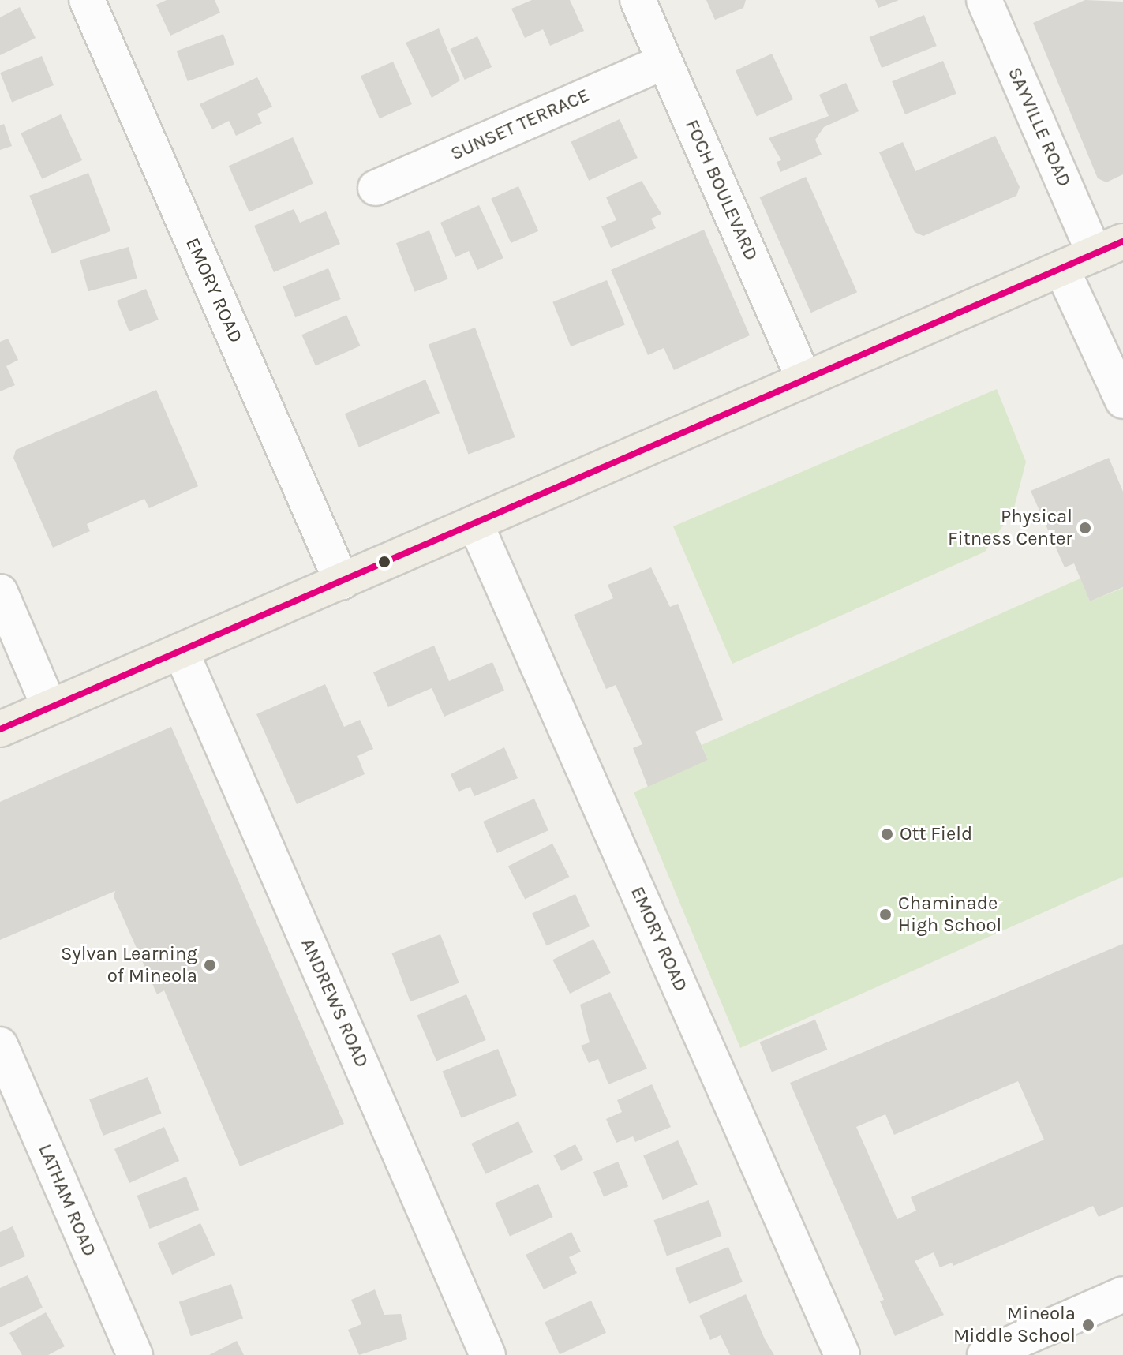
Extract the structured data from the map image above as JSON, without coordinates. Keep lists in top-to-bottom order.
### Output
{
  "streets": {
    "street": [
      "SUNSET TERRACE",
      "SAYVILLE ROAD",
      "FOCH BOULEVARD",
      "EMORY ROAD",
      "ANDREWS ROAD",
      "LATHAM ROAD"
    ]
  },
  "crossings": [
    ["SUNSET TERRACE", "FOCH BOULEVARD"]
  ],
  "places": [
    "Physical Fitness Center",
    "Ott Field",
    "Chaminade High School",
    "Sylvan Learning of Mineola",
    "Mineola Middle School"
  ]
}
